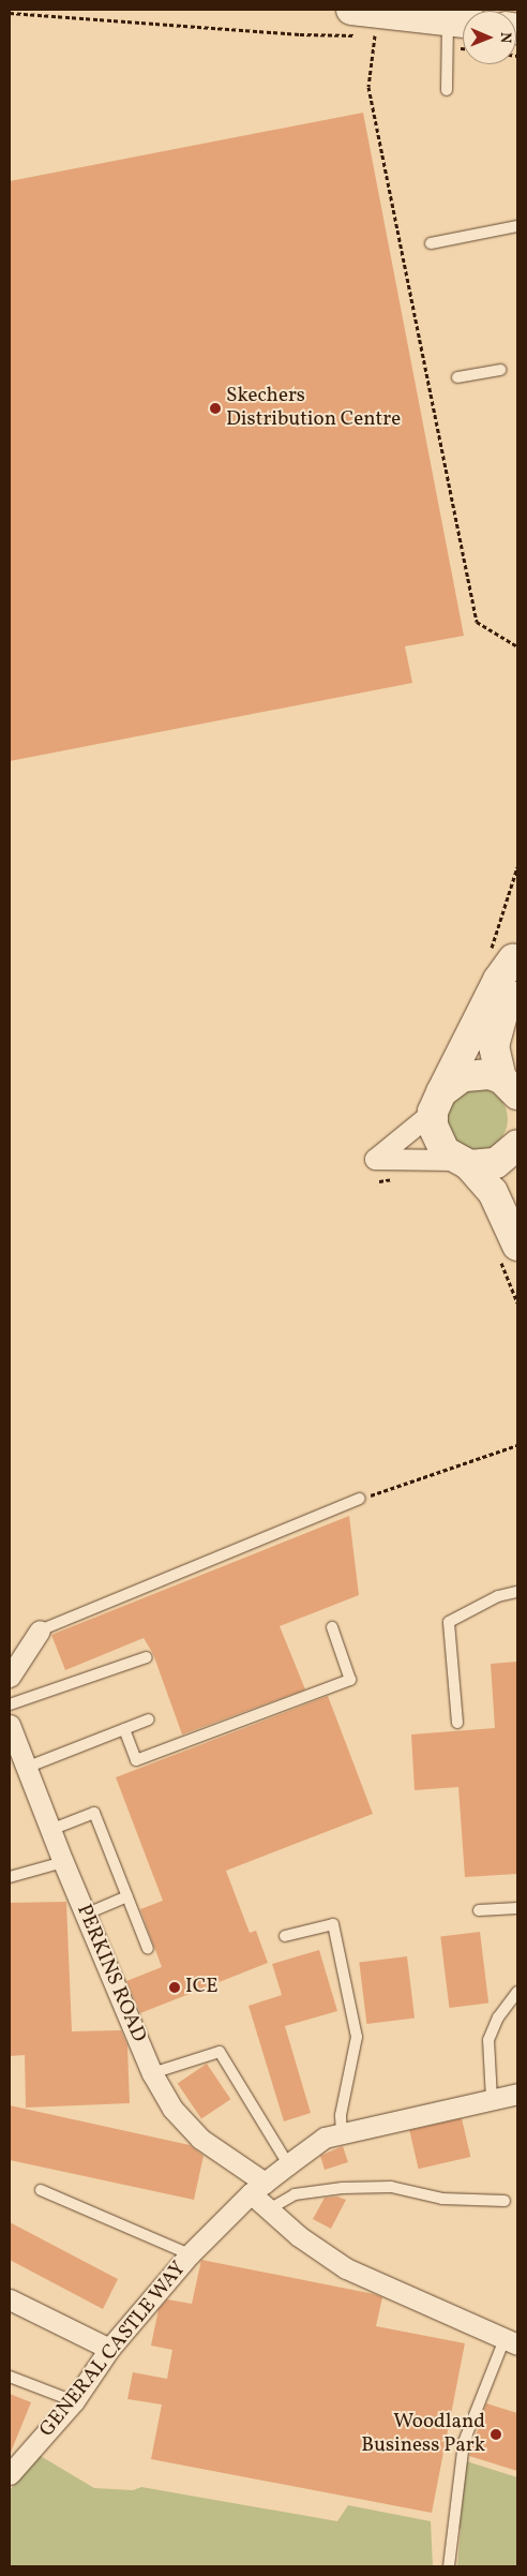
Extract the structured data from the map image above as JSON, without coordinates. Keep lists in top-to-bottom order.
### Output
{
  "streets": {
    "street": ["PERKINS ROAD", "GENERAL CASTLE WAY"]
  },
  "crossings": [
    ["PERKINS ROAD", "GENERAL CASTLE WAY"]
  ],
  "places": ["Skechers Distribution Centre", "ICE", "Woodland Business Park"],
  "north": "right"
}
